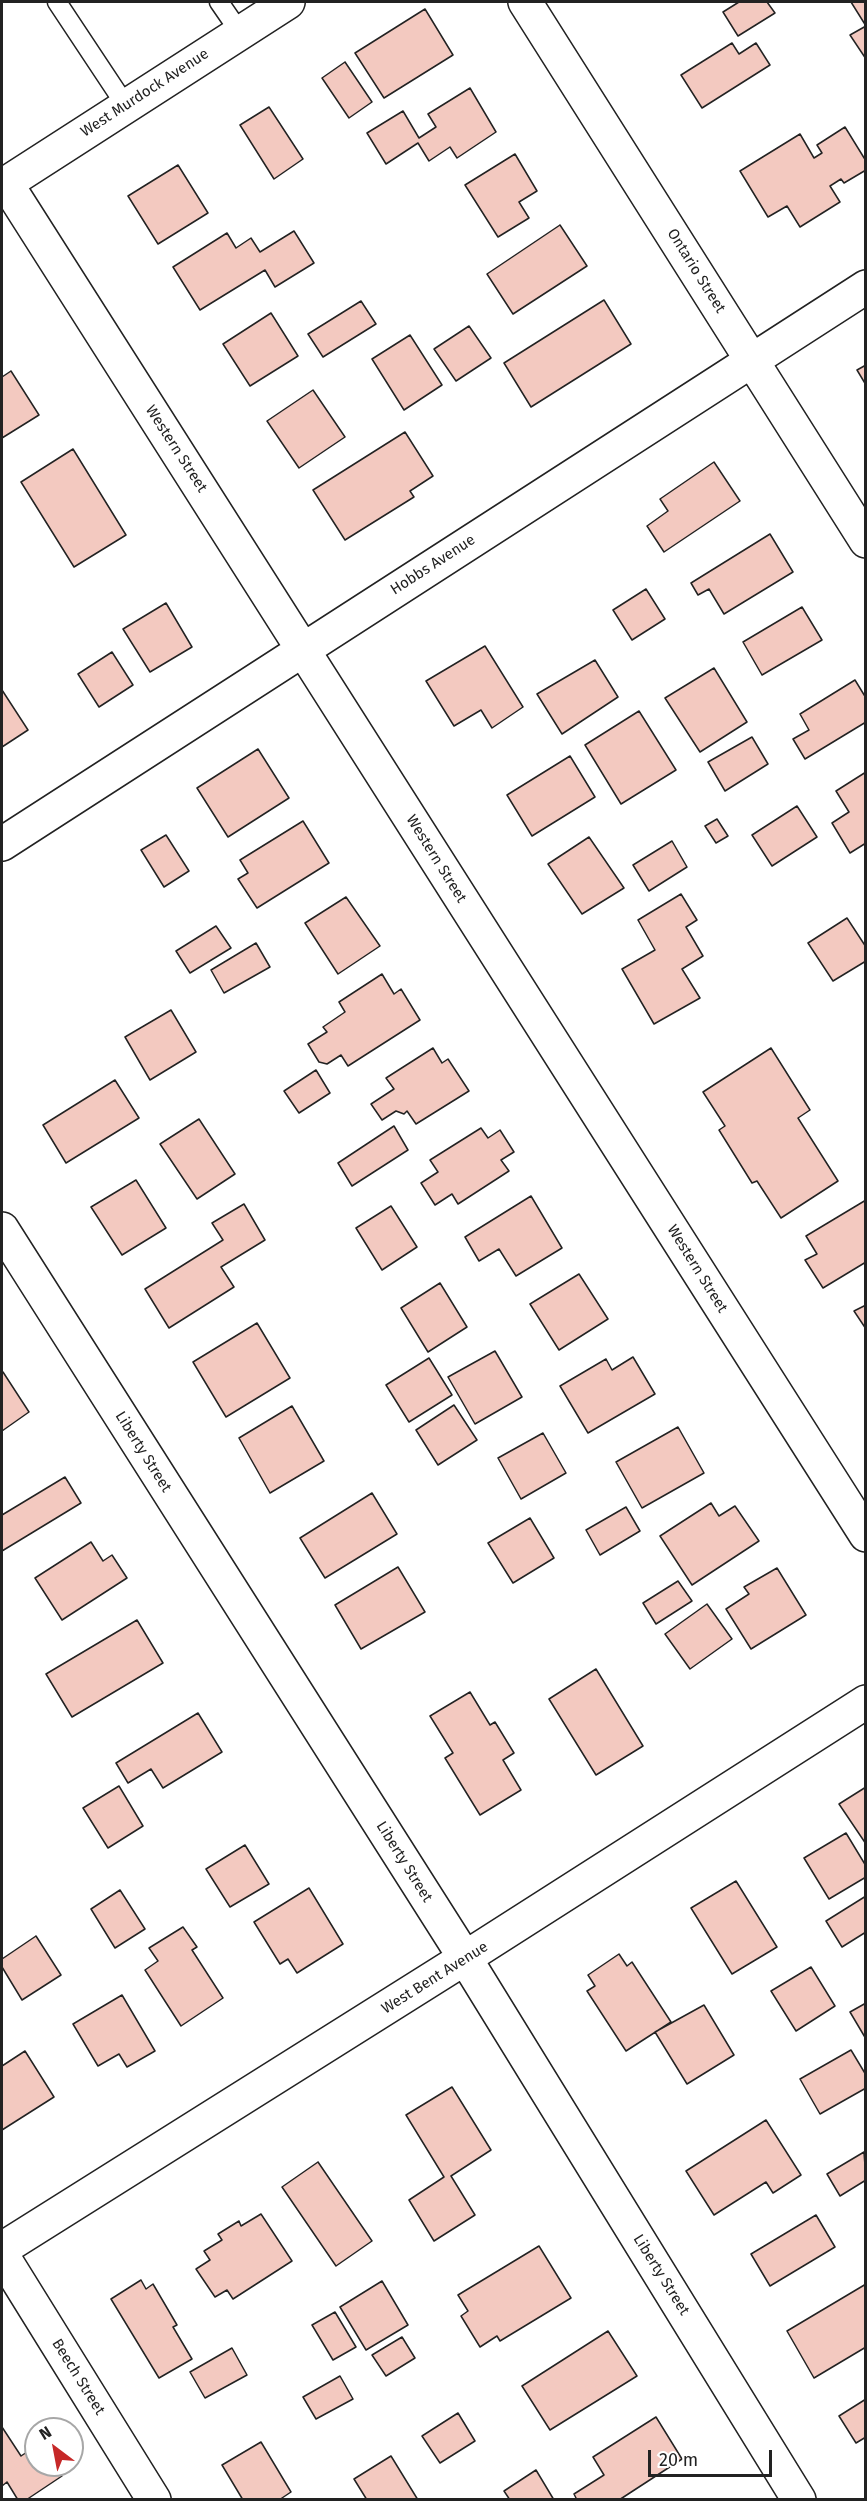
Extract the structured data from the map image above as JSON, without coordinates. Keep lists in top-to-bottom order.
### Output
{
  "streets": {
    "street": [
      "West Murdock Avenue",
      "Ontario Street",
      "Western Street",
      "Hobbs Avenue",
      "Liberty Street",
      "West Bent Avenue",
      "Beech Street"
    ]
  },
  "crossings": [
    ["West Murdock Avenue", "Western Street"],
    ["Ontario Street", "Hobbs Avenue"],
    ["Western Street", "Hobbs Avenue"],
    ["Liberty Street", "West Bent Avenue"]
  ],
  "scale_bar": "20 m",
  "north": "top left"
}
